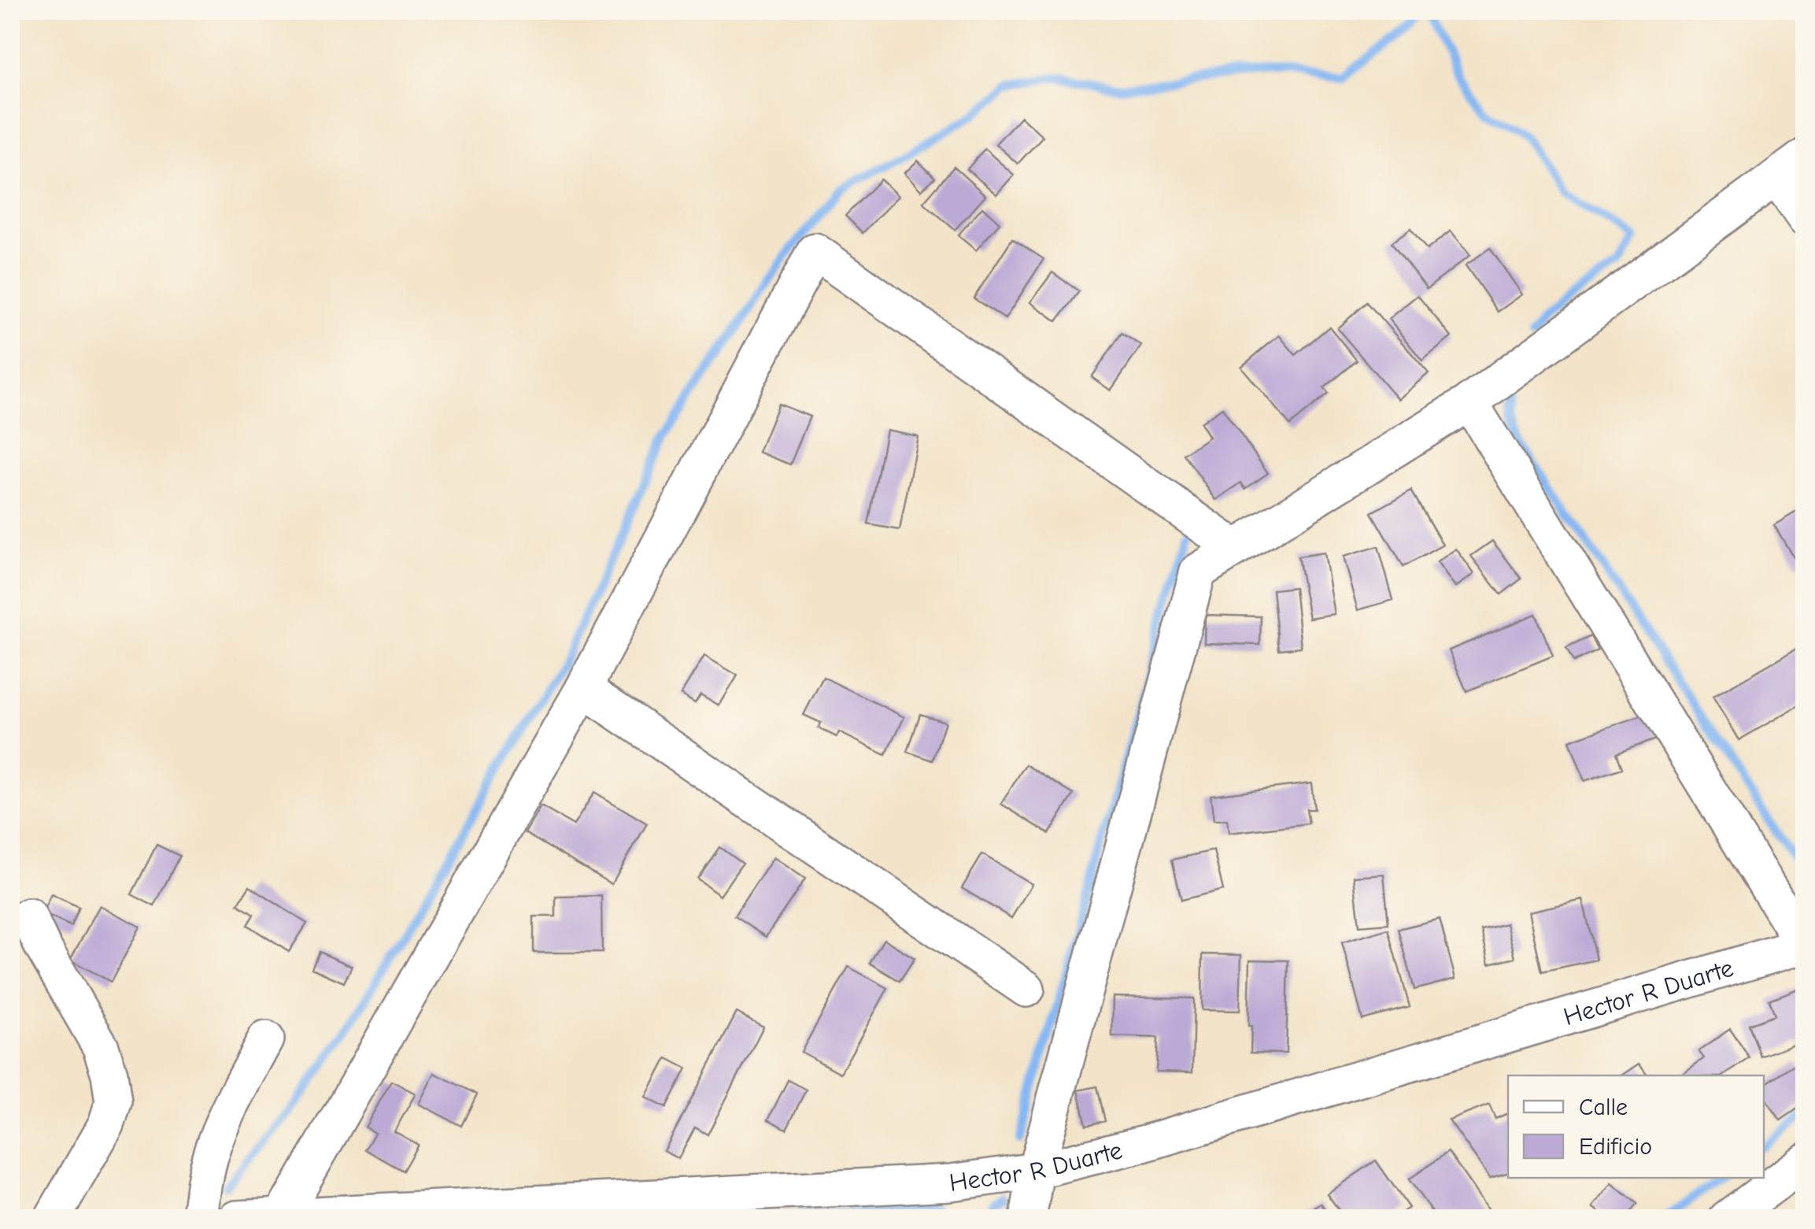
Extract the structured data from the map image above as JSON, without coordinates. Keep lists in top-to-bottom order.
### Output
{
  "streets": {
    "street": ["Hector R Duarte"]
  },
  "legend": ["Calle", "Edificio"]
}
